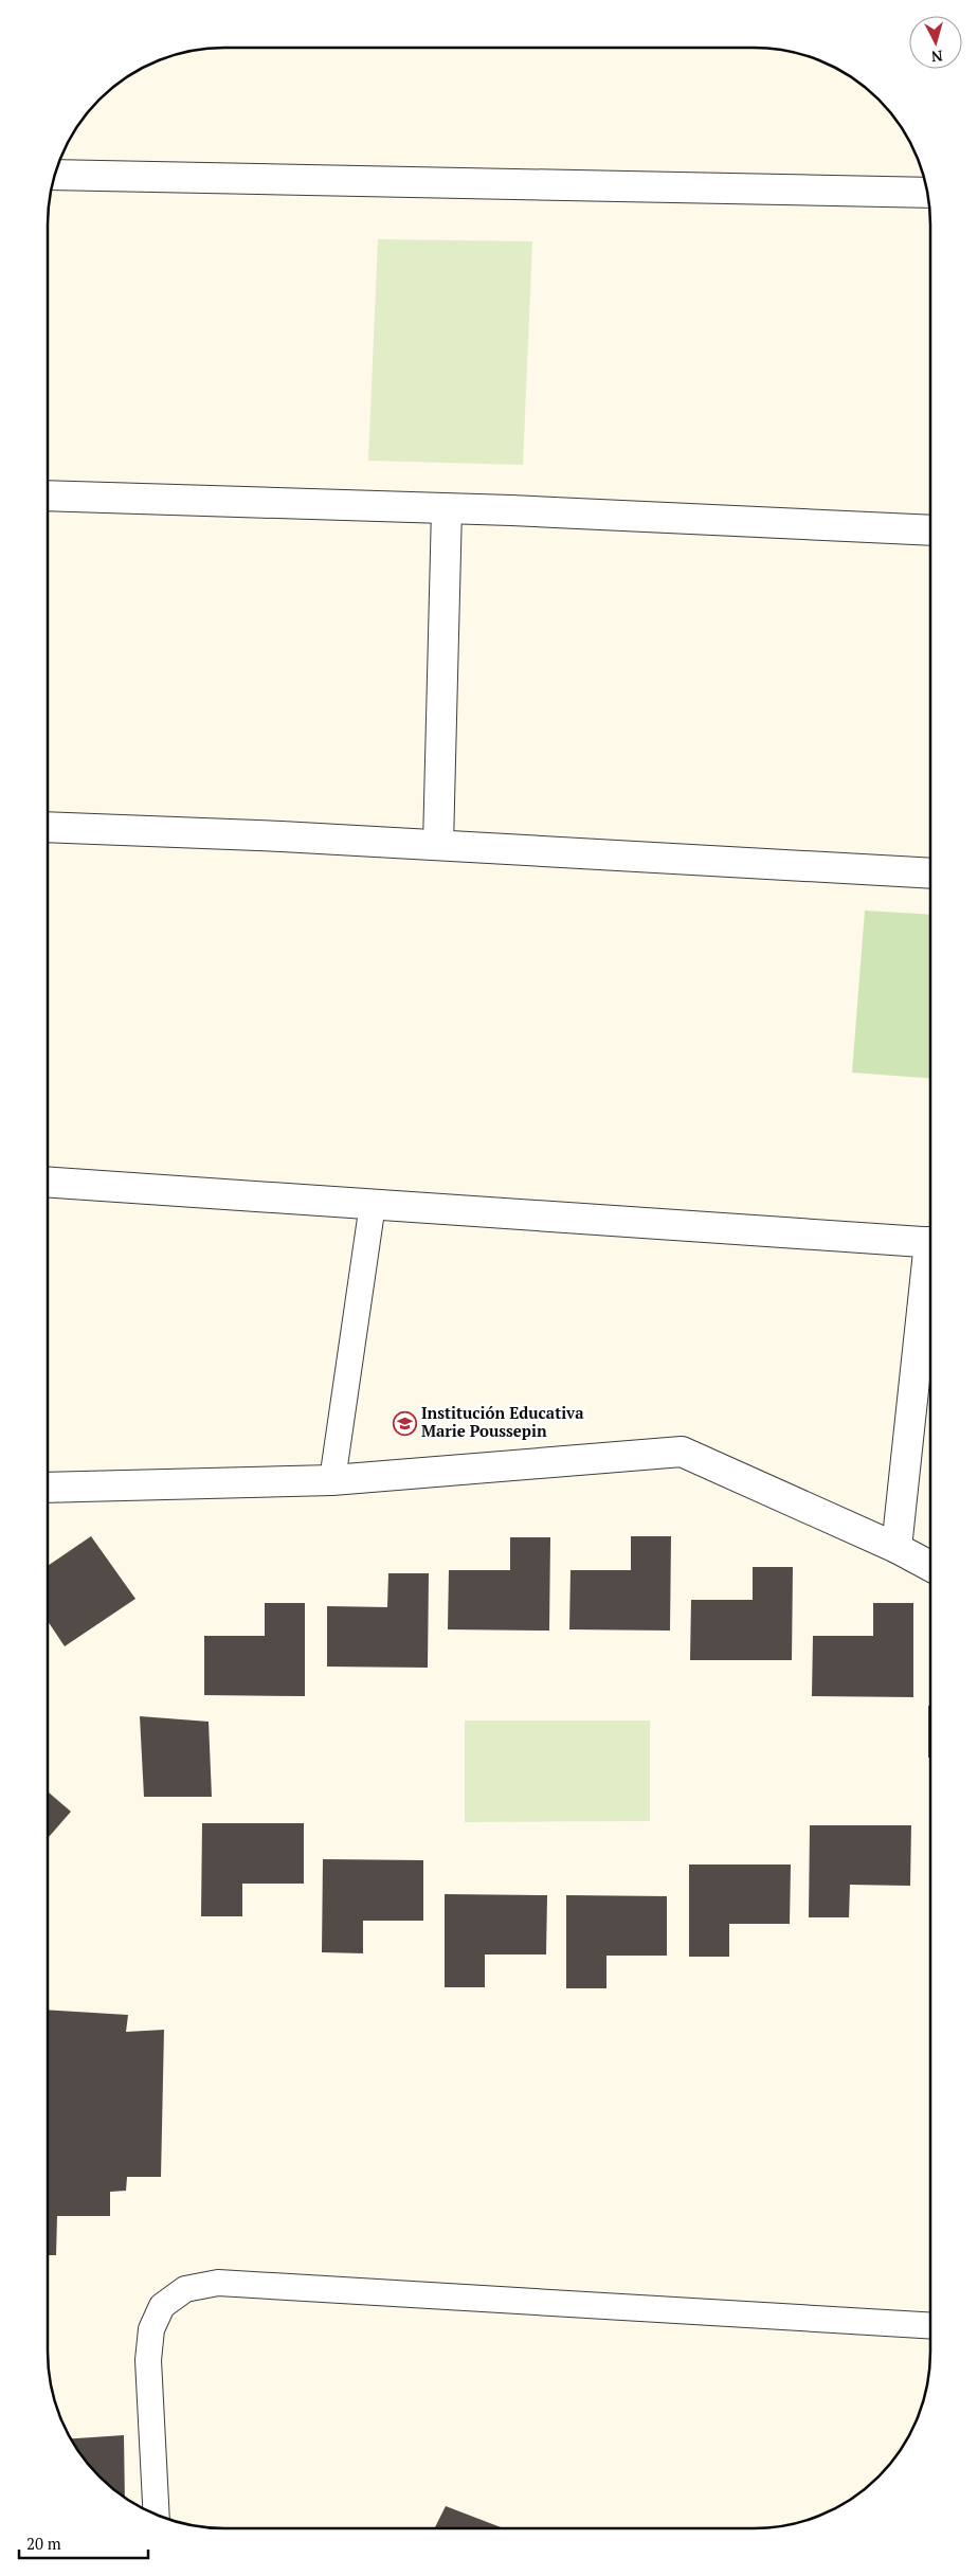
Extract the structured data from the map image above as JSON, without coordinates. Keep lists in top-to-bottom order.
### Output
{
  "places": {
    "school or university": ["Institución Educativa Marie Poussepin"]
  },
  "scale_bar": "20 m",
  "north": "bottom"
}
